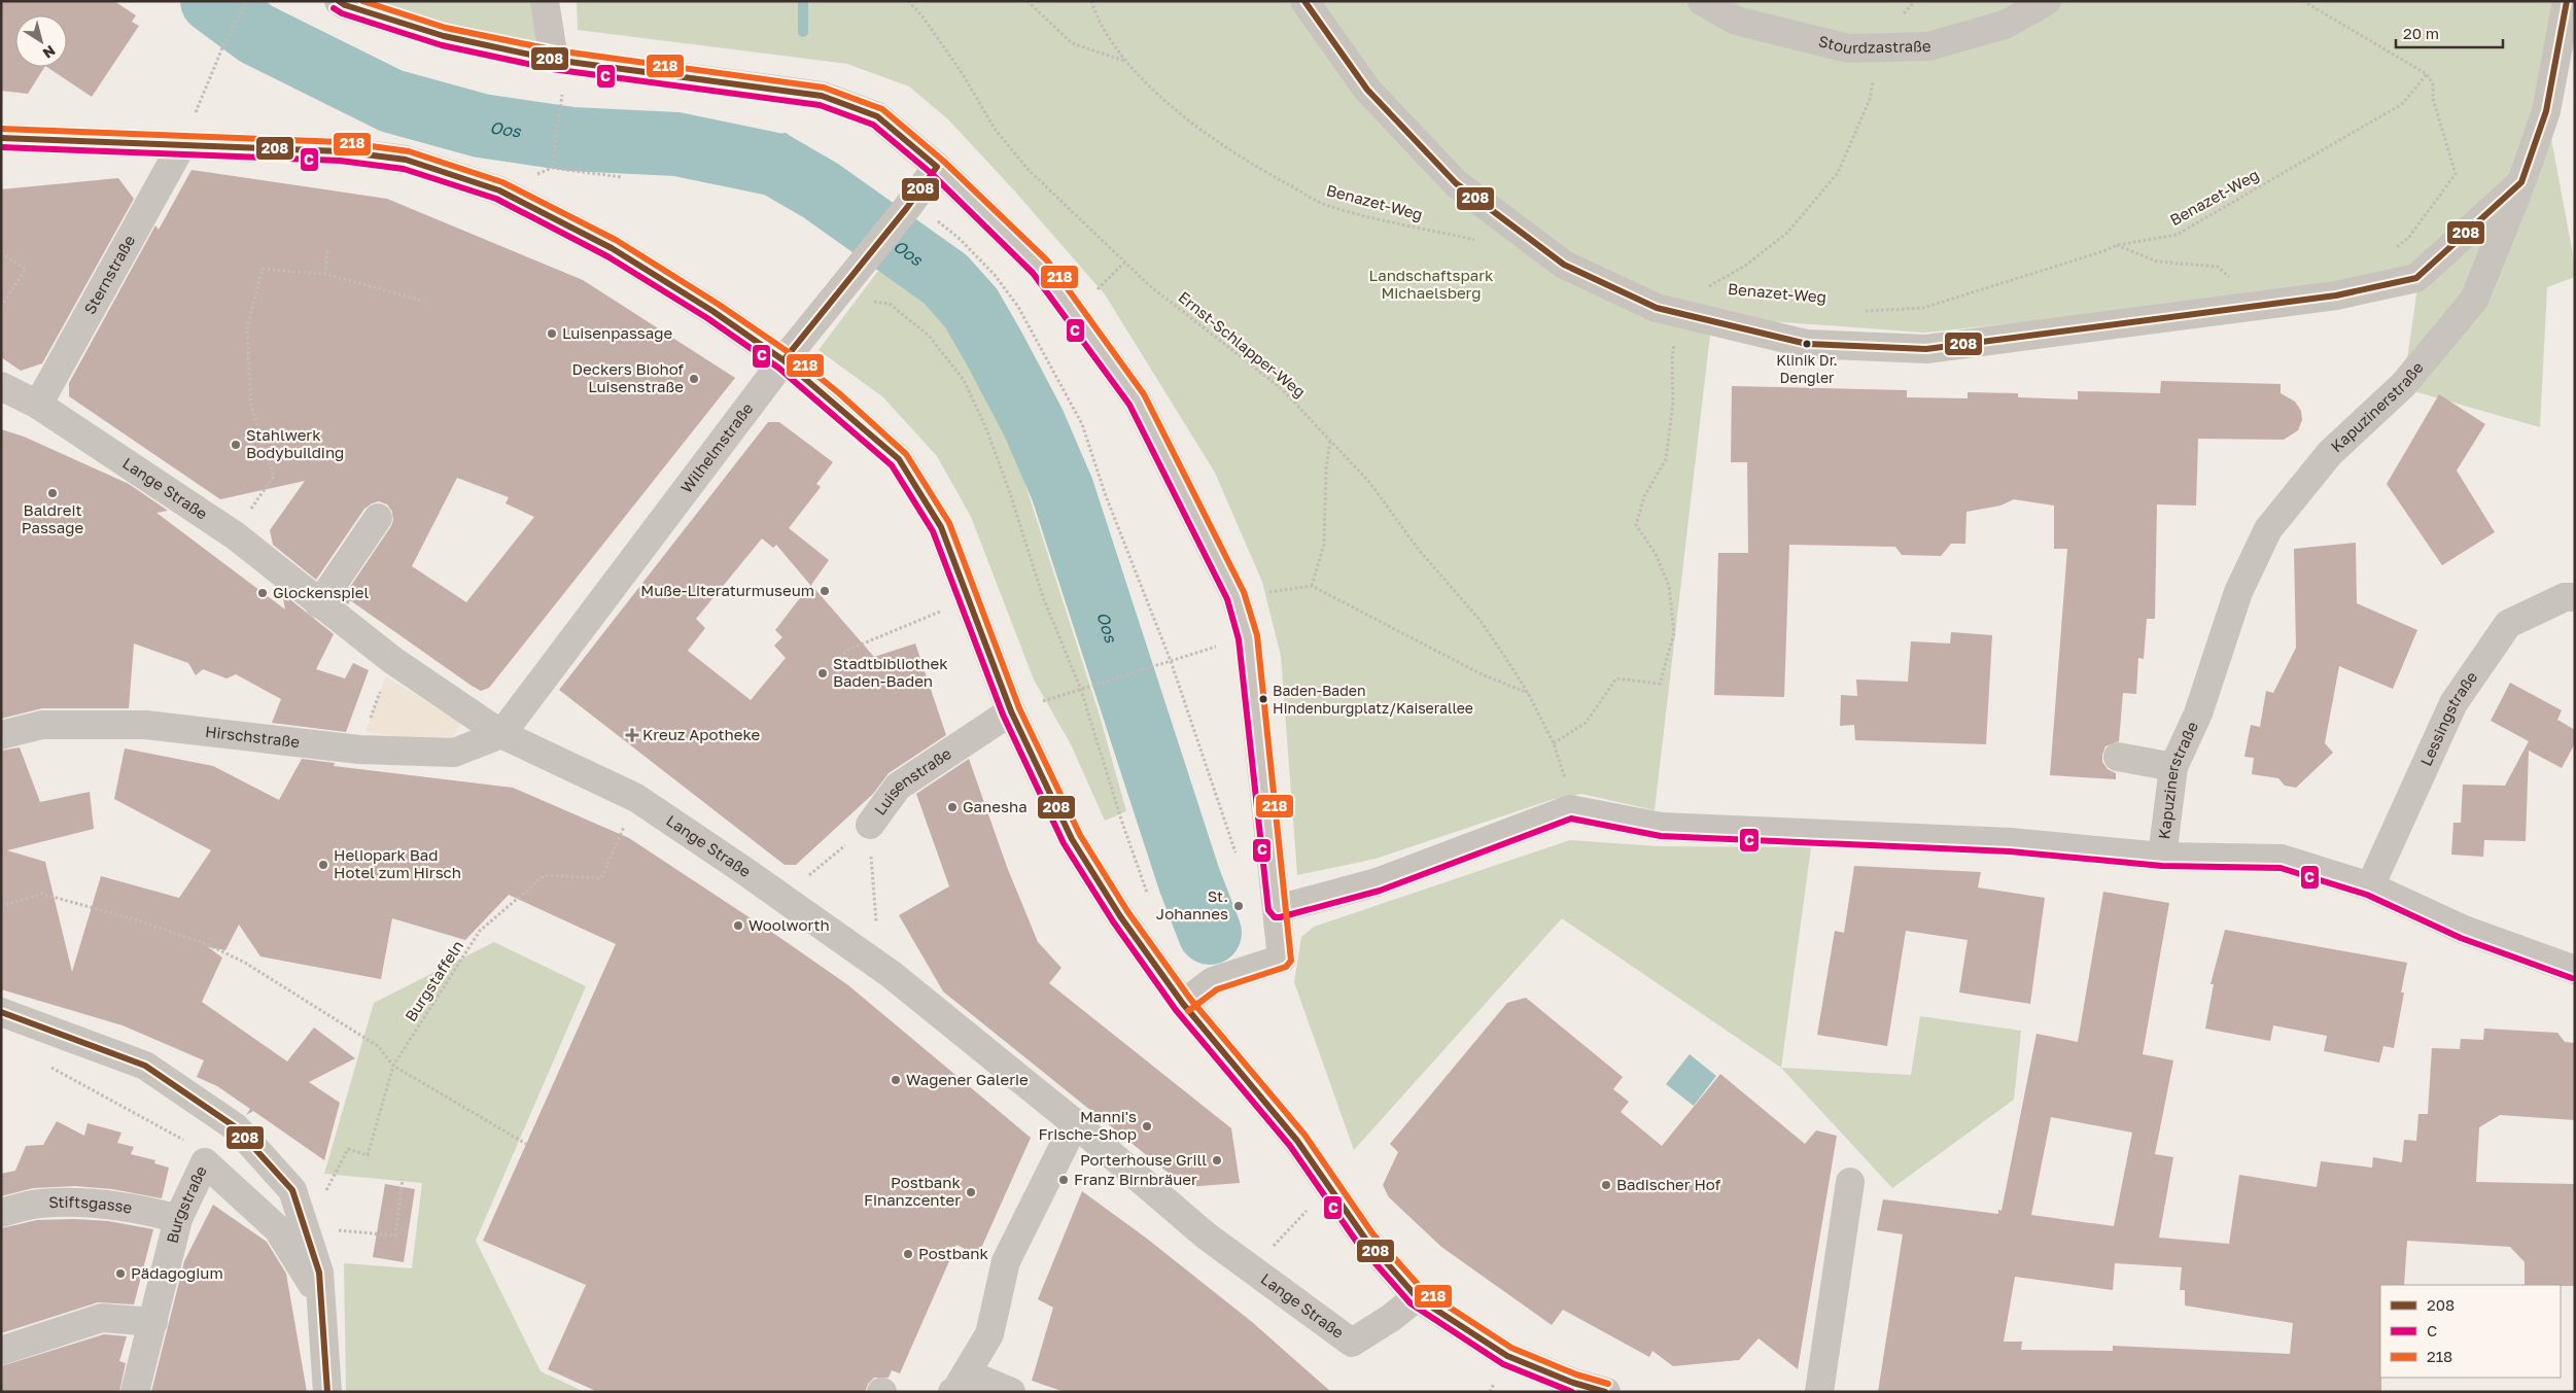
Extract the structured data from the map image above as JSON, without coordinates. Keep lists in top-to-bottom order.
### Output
{
  "streets": {
    "street": [
      "Stourdzastraße",
      "Sternstraße",
      "Kapuzinerstraße",
      "Wilhelmstraße",
      "Lange Straße",
      "Lessingstraße",
      "Hirschstraße",
      "Luisenstraße",
      "Stiftsgasse",
      "Burgstraße"
    ],
    "path": ["Benazet-Weg", "Ernst-Schlapper-Weg", "Burgstaffeln"]
  },
  "crossings": [
    ["Sternstraße", "Lange Straße"],
    ["Ernst-Schlapper-Weg", "Kapuzinerstraße"],
    ["Wilhelmstraße", "Lange Straße"],
    ["Wilhelmstraße", "Hirschstraße"],
    ["Lange Straße", "Hirschstraße"],
    ["Lange Straße", "Luisenstraße"],
    ["Lange Straße", "Burgstaffeln"],
    ["Stiftsgasse", "Burgstraße"]
  ],
  "water": ["Oos"],
  "parks": ["Landschaftspark Michaelsberg"],
  "places": {
    "other": [
      "Luisenpassage",
      "Klinik Dr. Dengler",
      "Deckers Biohof Luisenstraße",
      "Stahlwerk Bodybuilding",
      "Baldreit Passage",
      "Muße-Literaturmuseum",
      "Glockenspiel",
      "Stadtbibliothek Baden-Baden",
      "Baden-Baden Hindenburgplatz/Kaiserallee",
      "Ganesha",
      "Heliopark Bad Hotel zum Hirsch",
      "St. Johannes",
      "Woolworth",
      "Wagener Galerie",
      "Manni's Frische-Shop",
      "Porterhouse Grill",
      "Franz Birnbräuer",
      "Badischer Hof",
      "Postbank Finanzcenter",
      "Postbank",
      "Pädagogium"
    ],
    "health": ["Kreuz Apotheke"]
  },
  "lines": ["transit line 208", "transit line 218", "transit line C"],
  "legend": ["208", "C", "218"],
  "scale_bar": "20 m",
  "north": "bottom right"
}
